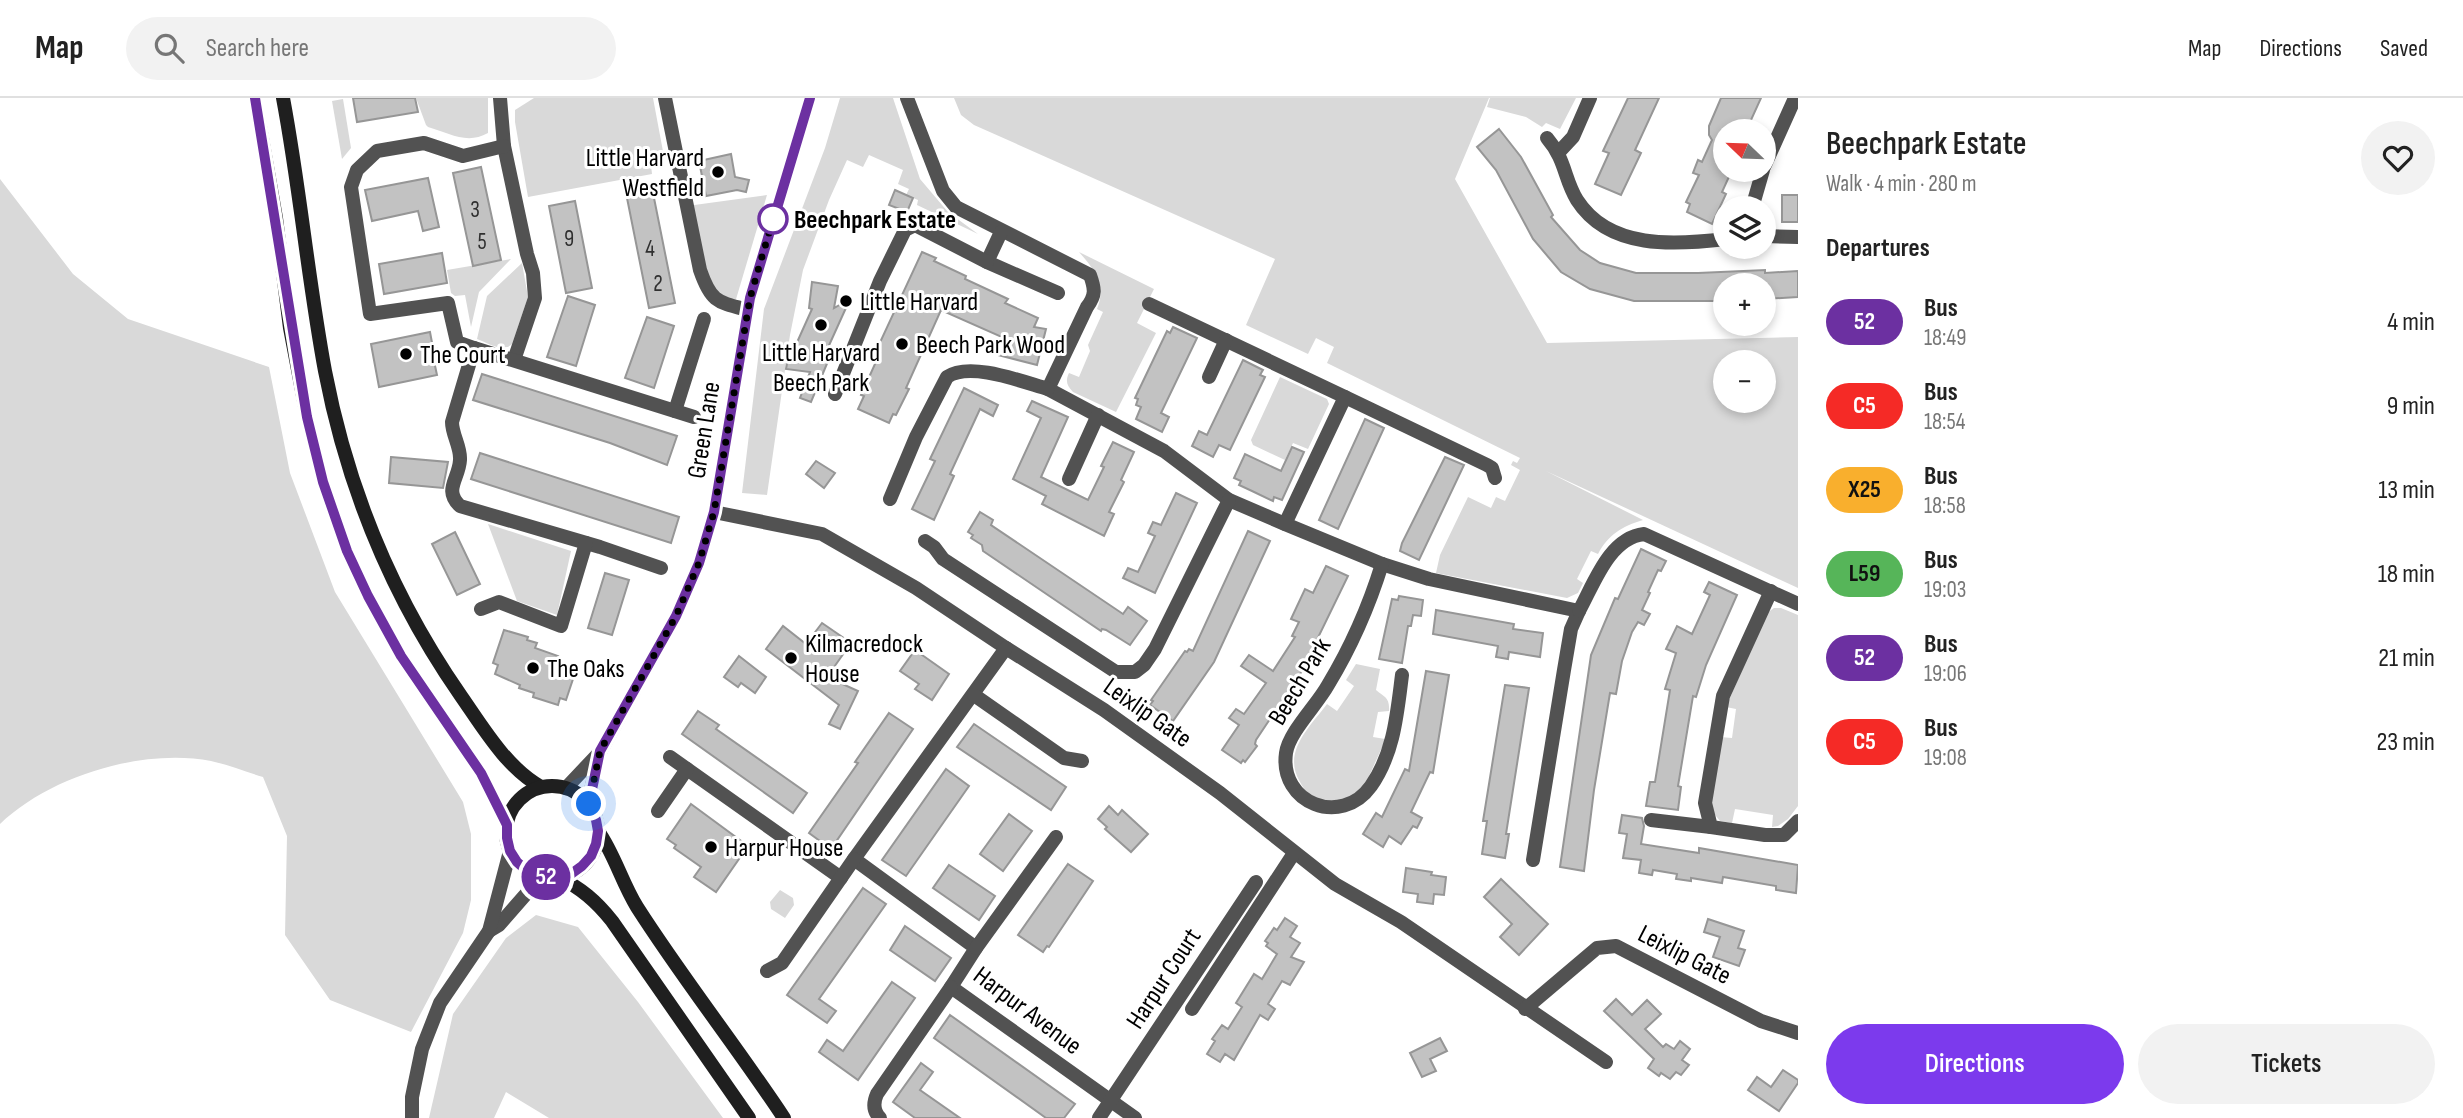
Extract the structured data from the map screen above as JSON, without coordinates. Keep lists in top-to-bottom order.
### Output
{
  "streets": {
    "street": [
      "Green Lane",
      "Beech Park",
      "Leixlip Gate",
      "Harpur Court",
      "Harpur Avenue"
    ]
  },
  "crossings": [
    ["Green Lane", "Leixlip Gate"],
    ["Harpur Court", "Harpur Avenue"]
  ],
  "places": [
    "Little Harvard Westfield",
    "Beechpark Estate",
    "Little Harvard",
    "Little Harvard Beech Park",
    "Beech Park Wood",
    "The Court",
    "Kilmacredock House",
    "The Oaks",
    "Harpur House"
  ],
  "lines": ["bus line 52"],
  "house_numbers": [
    "3",
    "9",
    "5",
    "4",
    "2"
  ],
  "north": "top left",
  "page": {
    "header": "Map",
    "search": "Search here",
    "nav": ["Map", "Directions", "Saved"],
    "on_map": "52",
    "heading": [
      ["Beechpark Estate", "Walk · 4 min · 280 m"],
      "Departures"
    ],
    "map_buttons": ["+", "−"],
    "list": [
      {
        "mark": "52",
        "name": "Bus",
        "note": "18:49",
        "value": "4 min"
      },
      {
        "mark": "C5",
        "name": "Bus",
        "note": "18:54",
        "value": "9 min"
      },
      {
        "mark": "X25",
        "name": "Bus",
        "note": "18:58",
        "value": "13 min"
      },
      {
        "mark": "L59",
        "name": "Bus",
        "note": "19:03",
        "value": "18 min"
      },
      {
        "mark": "52",
        "name": "Bus",
        "note": "19:06",
        "value": "21 min"
      },
      {
        "mark": "C5",
        "name": "Bus",
        "note": "19:08",
        "value": "23 min"
      }
    ],
    "buttons": ["Directions", "Tickets"]
  }
}
